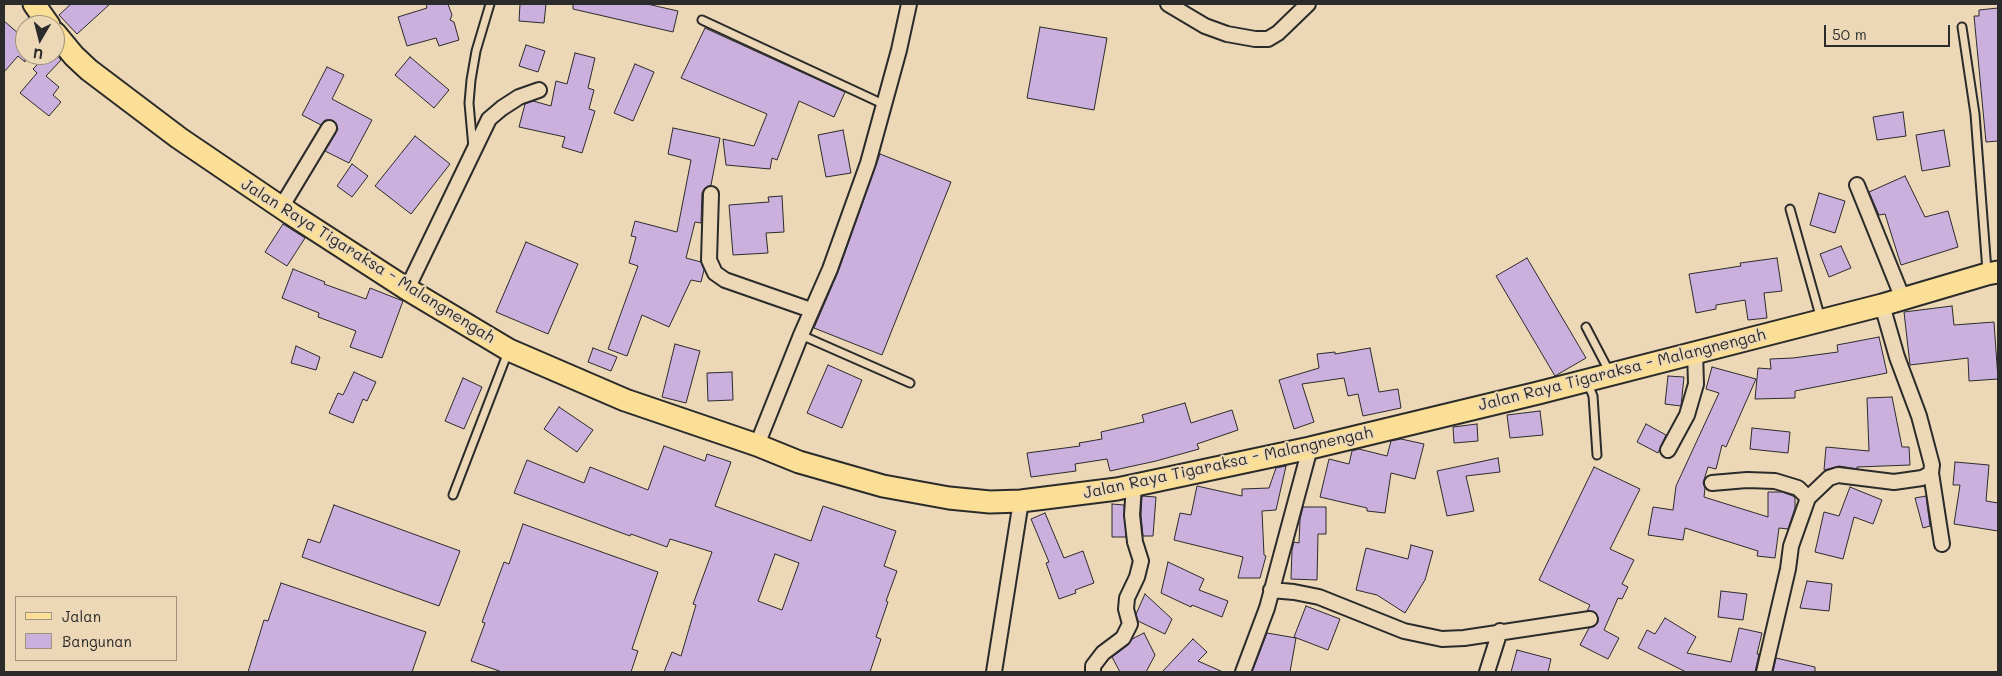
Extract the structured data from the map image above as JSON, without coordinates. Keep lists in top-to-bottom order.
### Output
{
  "streets": {
    "main road": ["Jalan Raya Tigaraksa - Malangnengah"]
  },
  "legend": ["Jalan", "Bangunan"],
  "scale_bar": "50 m",
  "north": "bottom"
}
